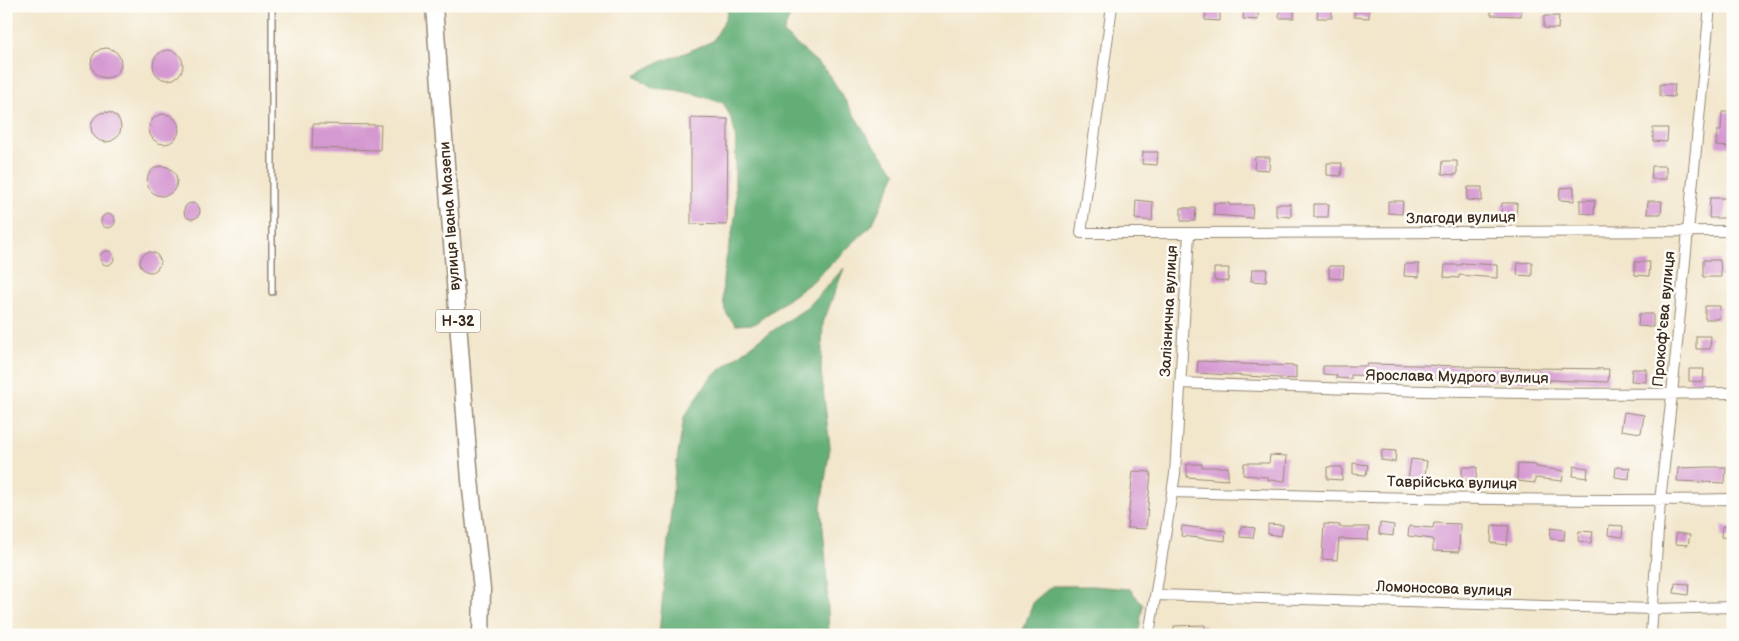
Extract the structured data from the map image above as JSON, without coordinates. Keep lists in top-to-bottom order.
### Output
{
  "streets": {
    "main road": ["вулиця Івана Мазепи", "Н-32"],
    "street": [
      "Злагоди вулиця",
      "Залізнична вулиця",
      "Прокоф'єва вулиця",
      "Ярослава Мудрого вулиця",
      "Таврійська вулиця",
      "Ломоносова вулиця"
    ]
  },
  "crossings": [
    ["Злагоди вулиця", "Залізнична вулиця"],
    ["Злагоди вулиця", "Прокоф'єва вулиця"],
    ["Залізнична вулиця", "Ярослава Мудрого вулиця"],
    ["Залізнична вулиця", "Таврійська вулиця"],
    ["Залізнична вулиця", "Ломоносова вулиця"],
    ["Прокоф'єва вулиця", "Ярослава Мудрого вулиця"],
    ["Прокоф'єва вулиця", "Таврійська вулиця"],
    ["Прокоф'єва вулиця", "Ломоносова вулиця"]
  ]
}
